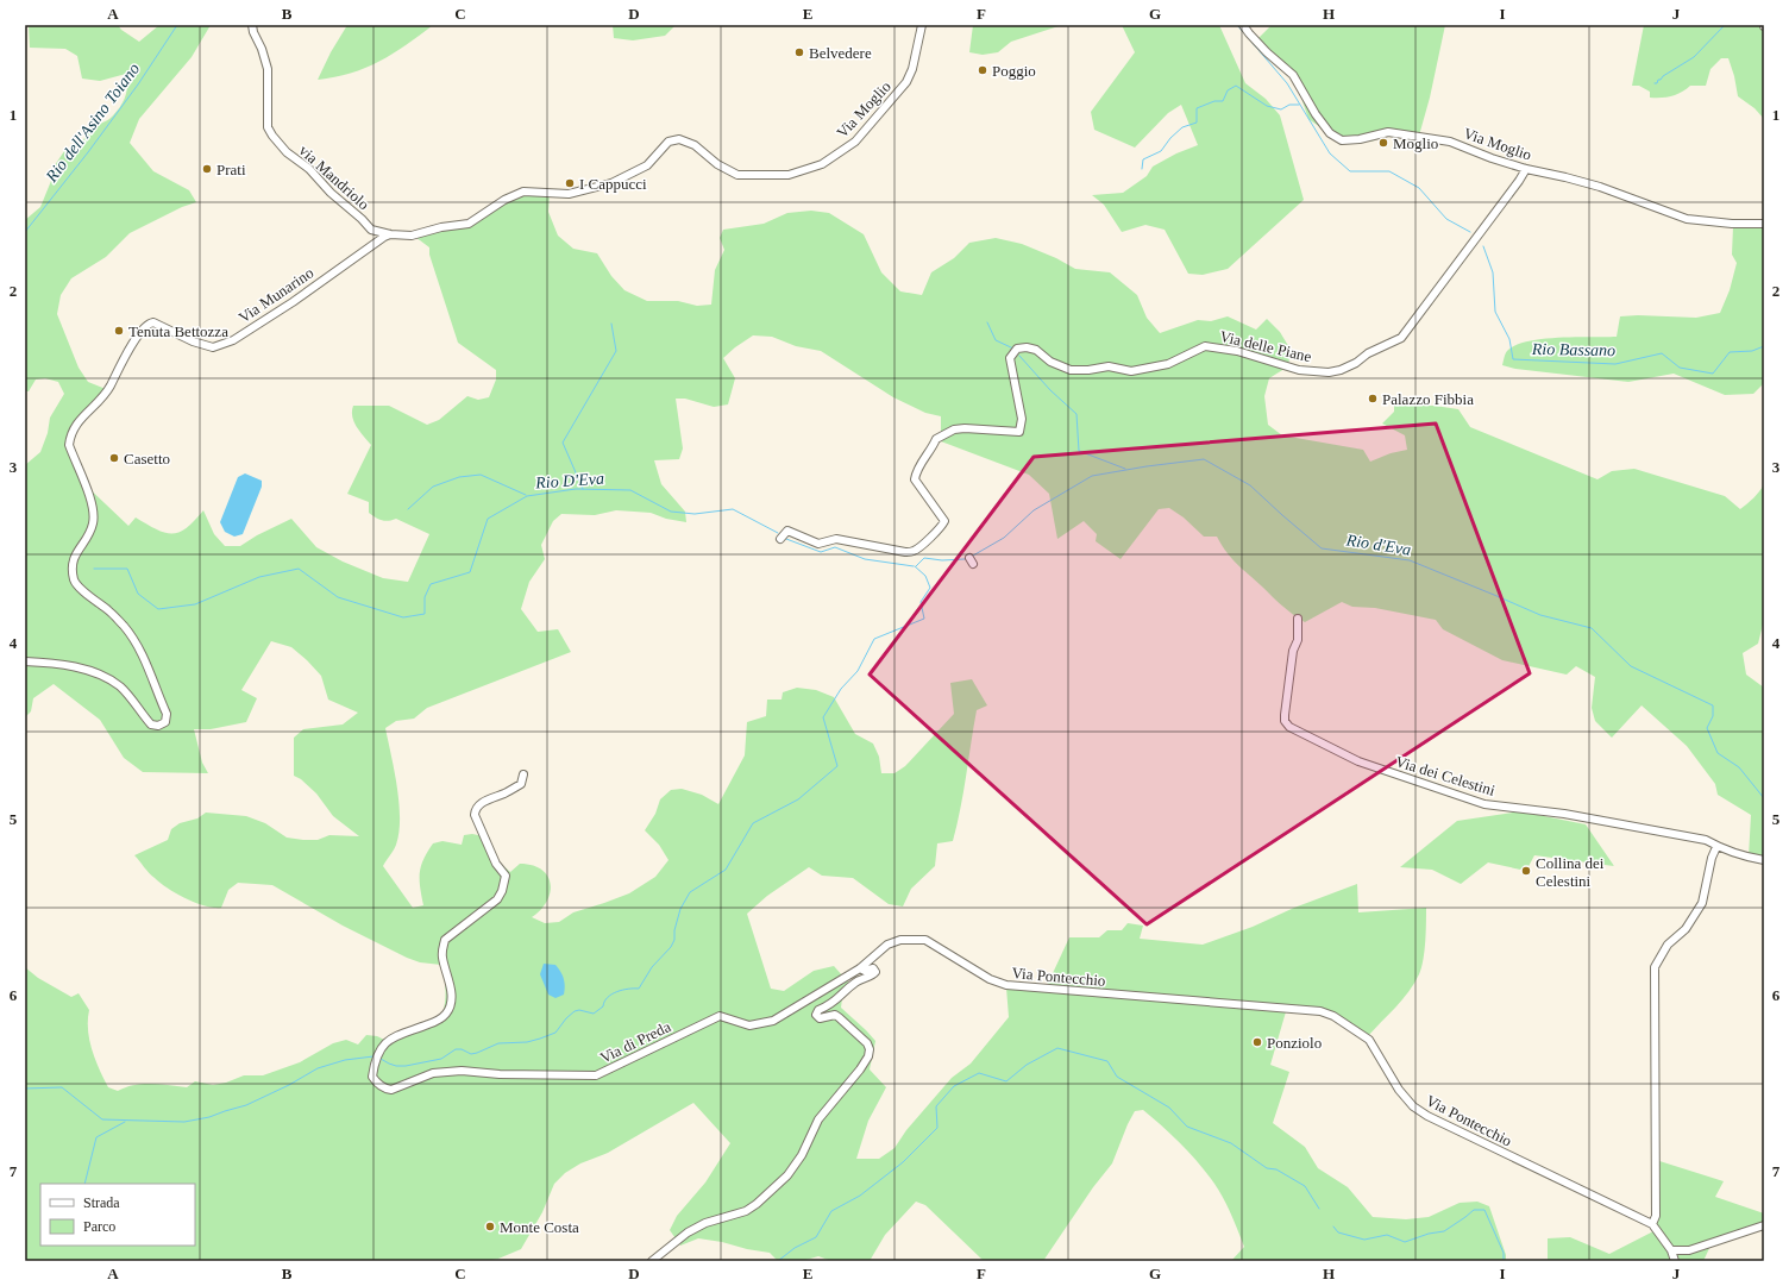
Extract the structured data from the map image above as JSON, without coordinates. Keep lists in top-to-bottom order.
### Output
{
  "streets": {
    "street": [
      "Via Moglio",
      "via Mandriolo",
      "Via Munarino",
      "Via delle Piane",
      "Via dei Celestini",
      "Via Pontecchio",
      "Via di Preda"
    ]
  },
  "crossings": [
    ["Via Moglio", "via Mandriolo"],
    ["Via Moglio", "Via Munarino"],
    ["Via Moglio", "Via delle Piane"],
    ["via Mandriolo", "Via Munarino"],
    ["Via Pontecchio", "Via di Preda"]
  ],
  "water": [
    "Rio dell'Asino Toiano",
    "Rio Bassano",
    "Rio D'Eva",
    "Rio d'Eva"
  ],
  "places": [
    "Belvedere",
    "Poggio",
    "Moglio",
    "Prati",
    "I Cappucci",
    "Tenuta Bettozza",
    "Palazzo Fibbia",
    "Casetto",
    "Collina dei Celestini",
    "Ponziolo",
    "Monte Costa"
  ],
  "legend": ["Strada", "Parco"],
  "grid": {
    "columns": [
      "A",
      "B",
      "C",
      "D",
      "E",
      "F",
      "G",
      "H",
      "I",
      "J"
    ],
    "rows": [
      "1",
      "2",
      "3",
      "4",
      "5",
      "6",
      "7"
    ]
  }
}
